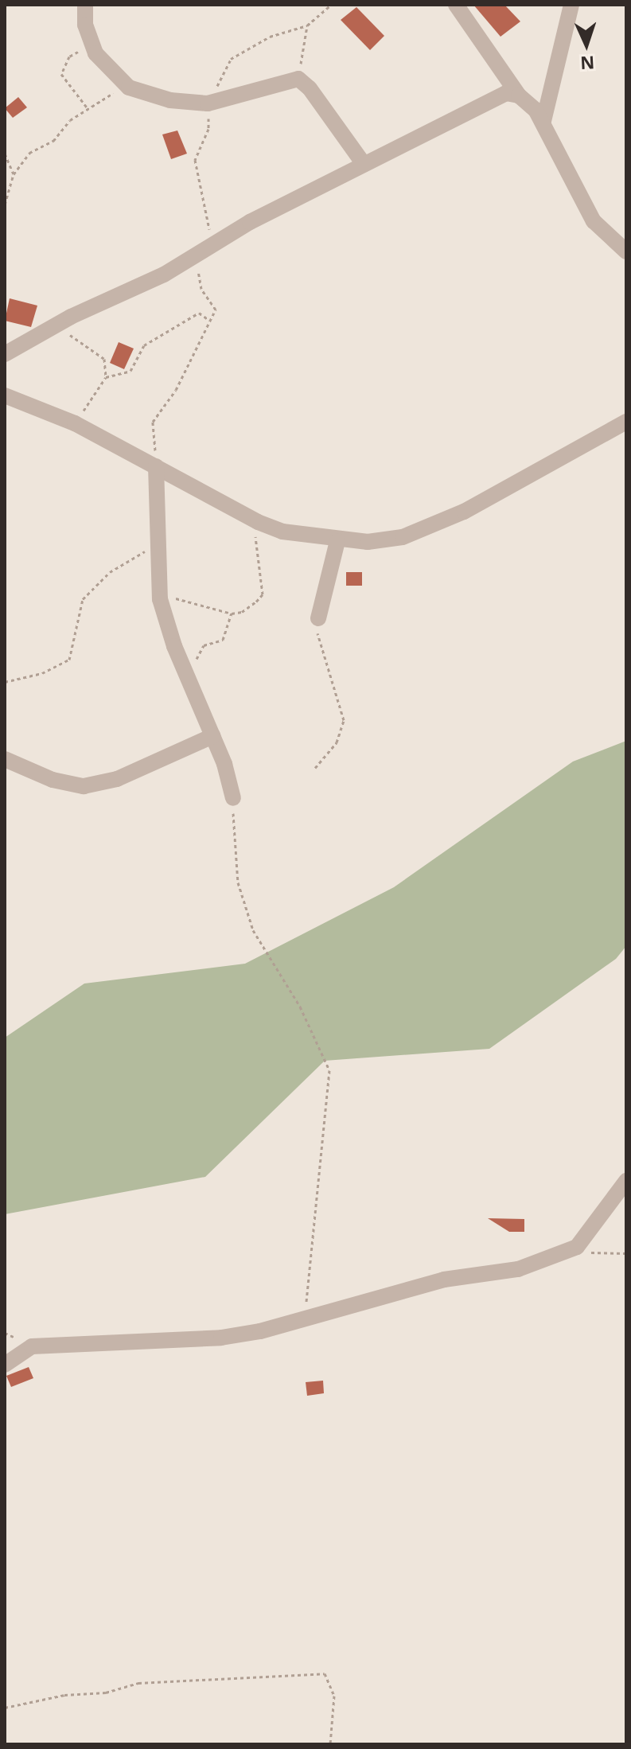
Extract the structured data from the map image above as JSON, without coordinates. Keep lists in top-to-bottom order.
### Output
{
  "north": "bottom"
}
